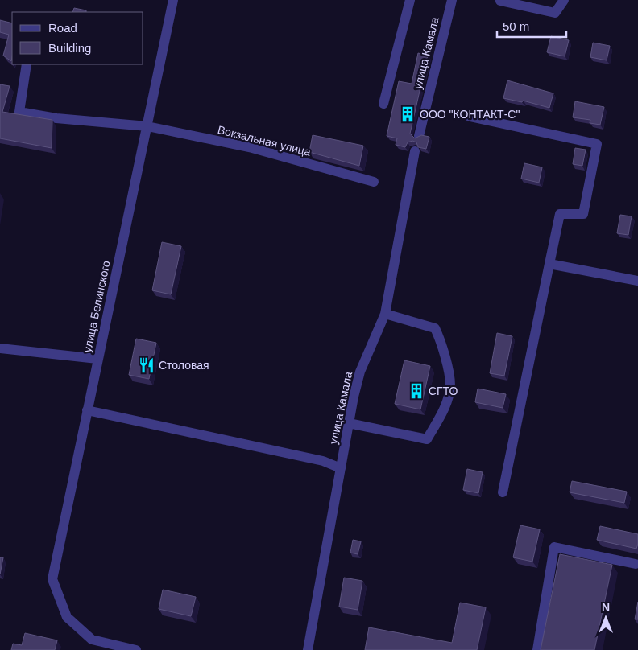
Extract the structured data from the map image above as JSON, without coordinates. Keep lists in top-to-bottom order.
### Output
{
  "streets": {
    "street": ["улица Камала", "Вокзальная улица", "улица Белинского"]
  },
  "crossings": [
    ["Вокзальная улица", "улица Белинского"]
  ],
  "places": {
    "building": ["ООО \"КОНТАКТ-С\"", "СГТО"],
    "restaurant": ["Столовая"]
  },
  "legend": ["Road", "Building"],
  "scale_bar": "50 m",
  "north": "top"
}
